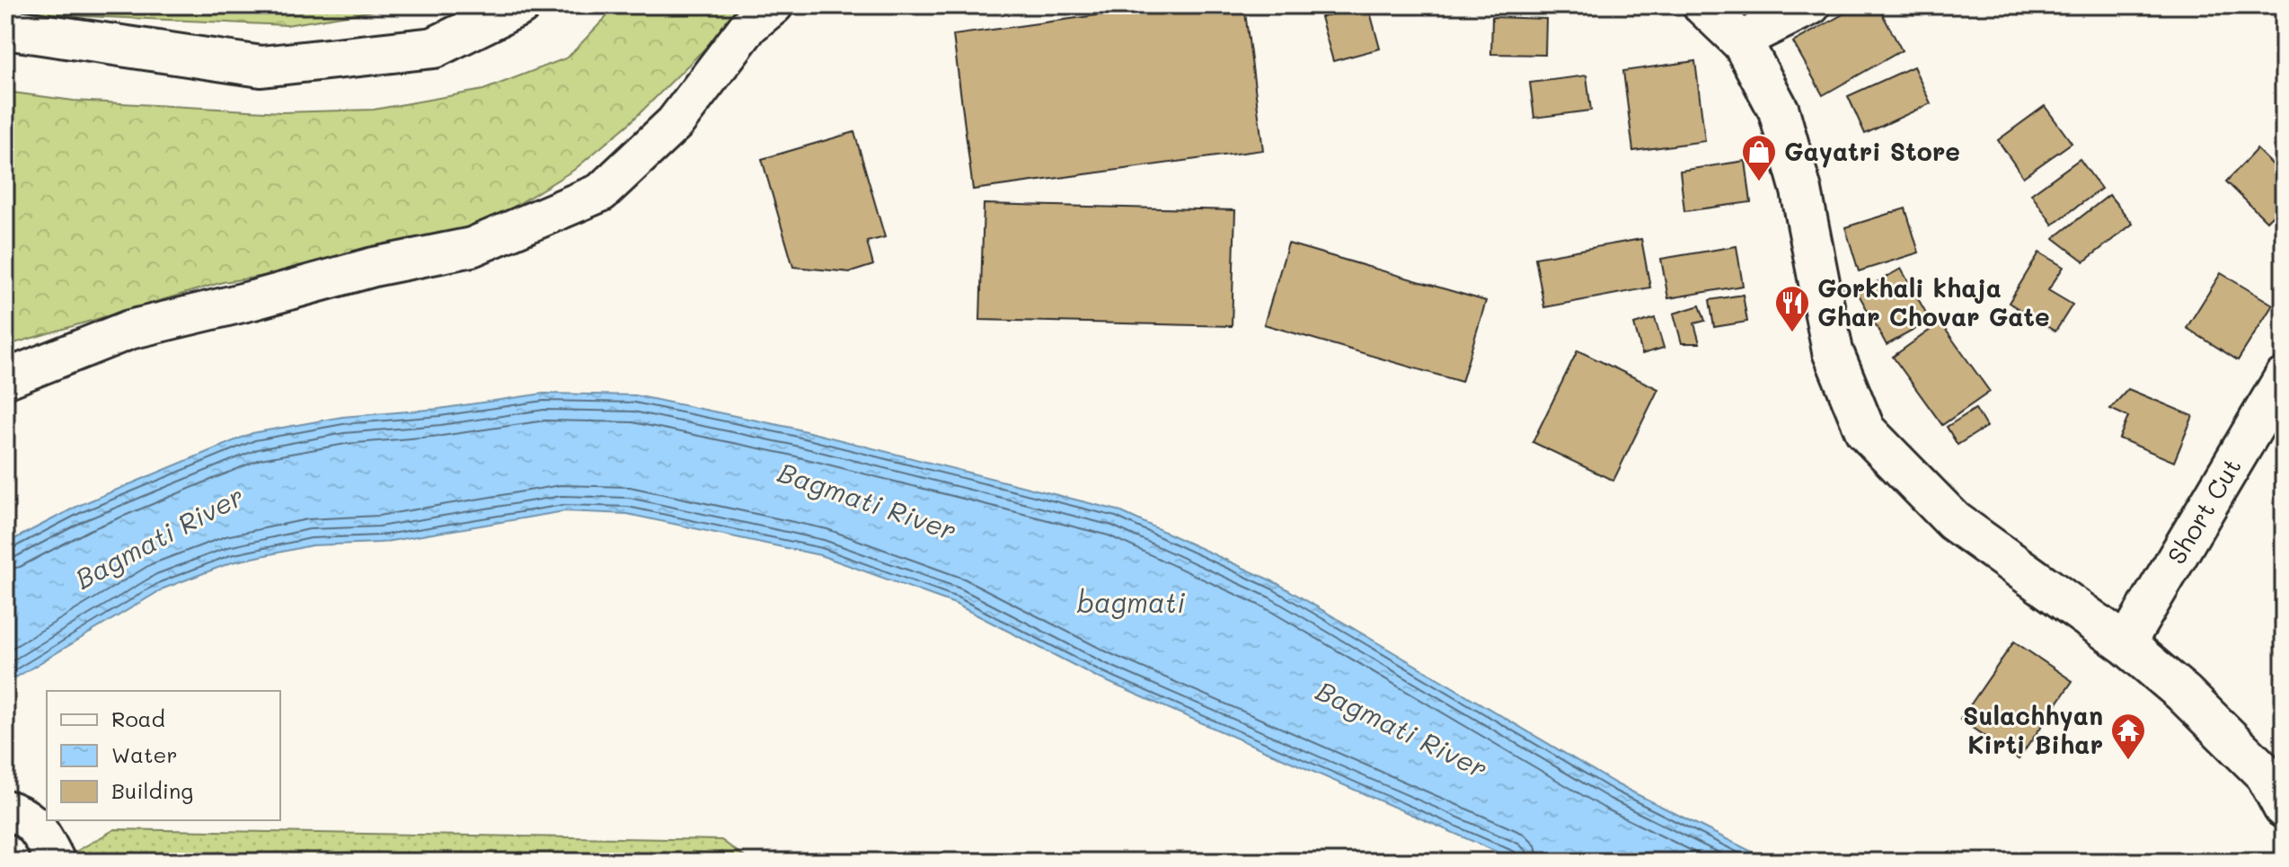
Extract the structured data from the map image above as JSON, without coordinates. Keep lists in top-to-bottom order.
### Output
{
  "streets": {
    "street": ["Short Cut"]
  },
  "water": ["Bagmati River", "bagmati"],
  "places": {
    "shop": ["Gayatri Store"],
    "restaurant": ["Gorkhali khaja Ghar Chovar Gate"],
    "temple": ["Sulachhyan Kirti Bihar"]
  },
  "legend": ["Road", "Water", "Building"]
}
